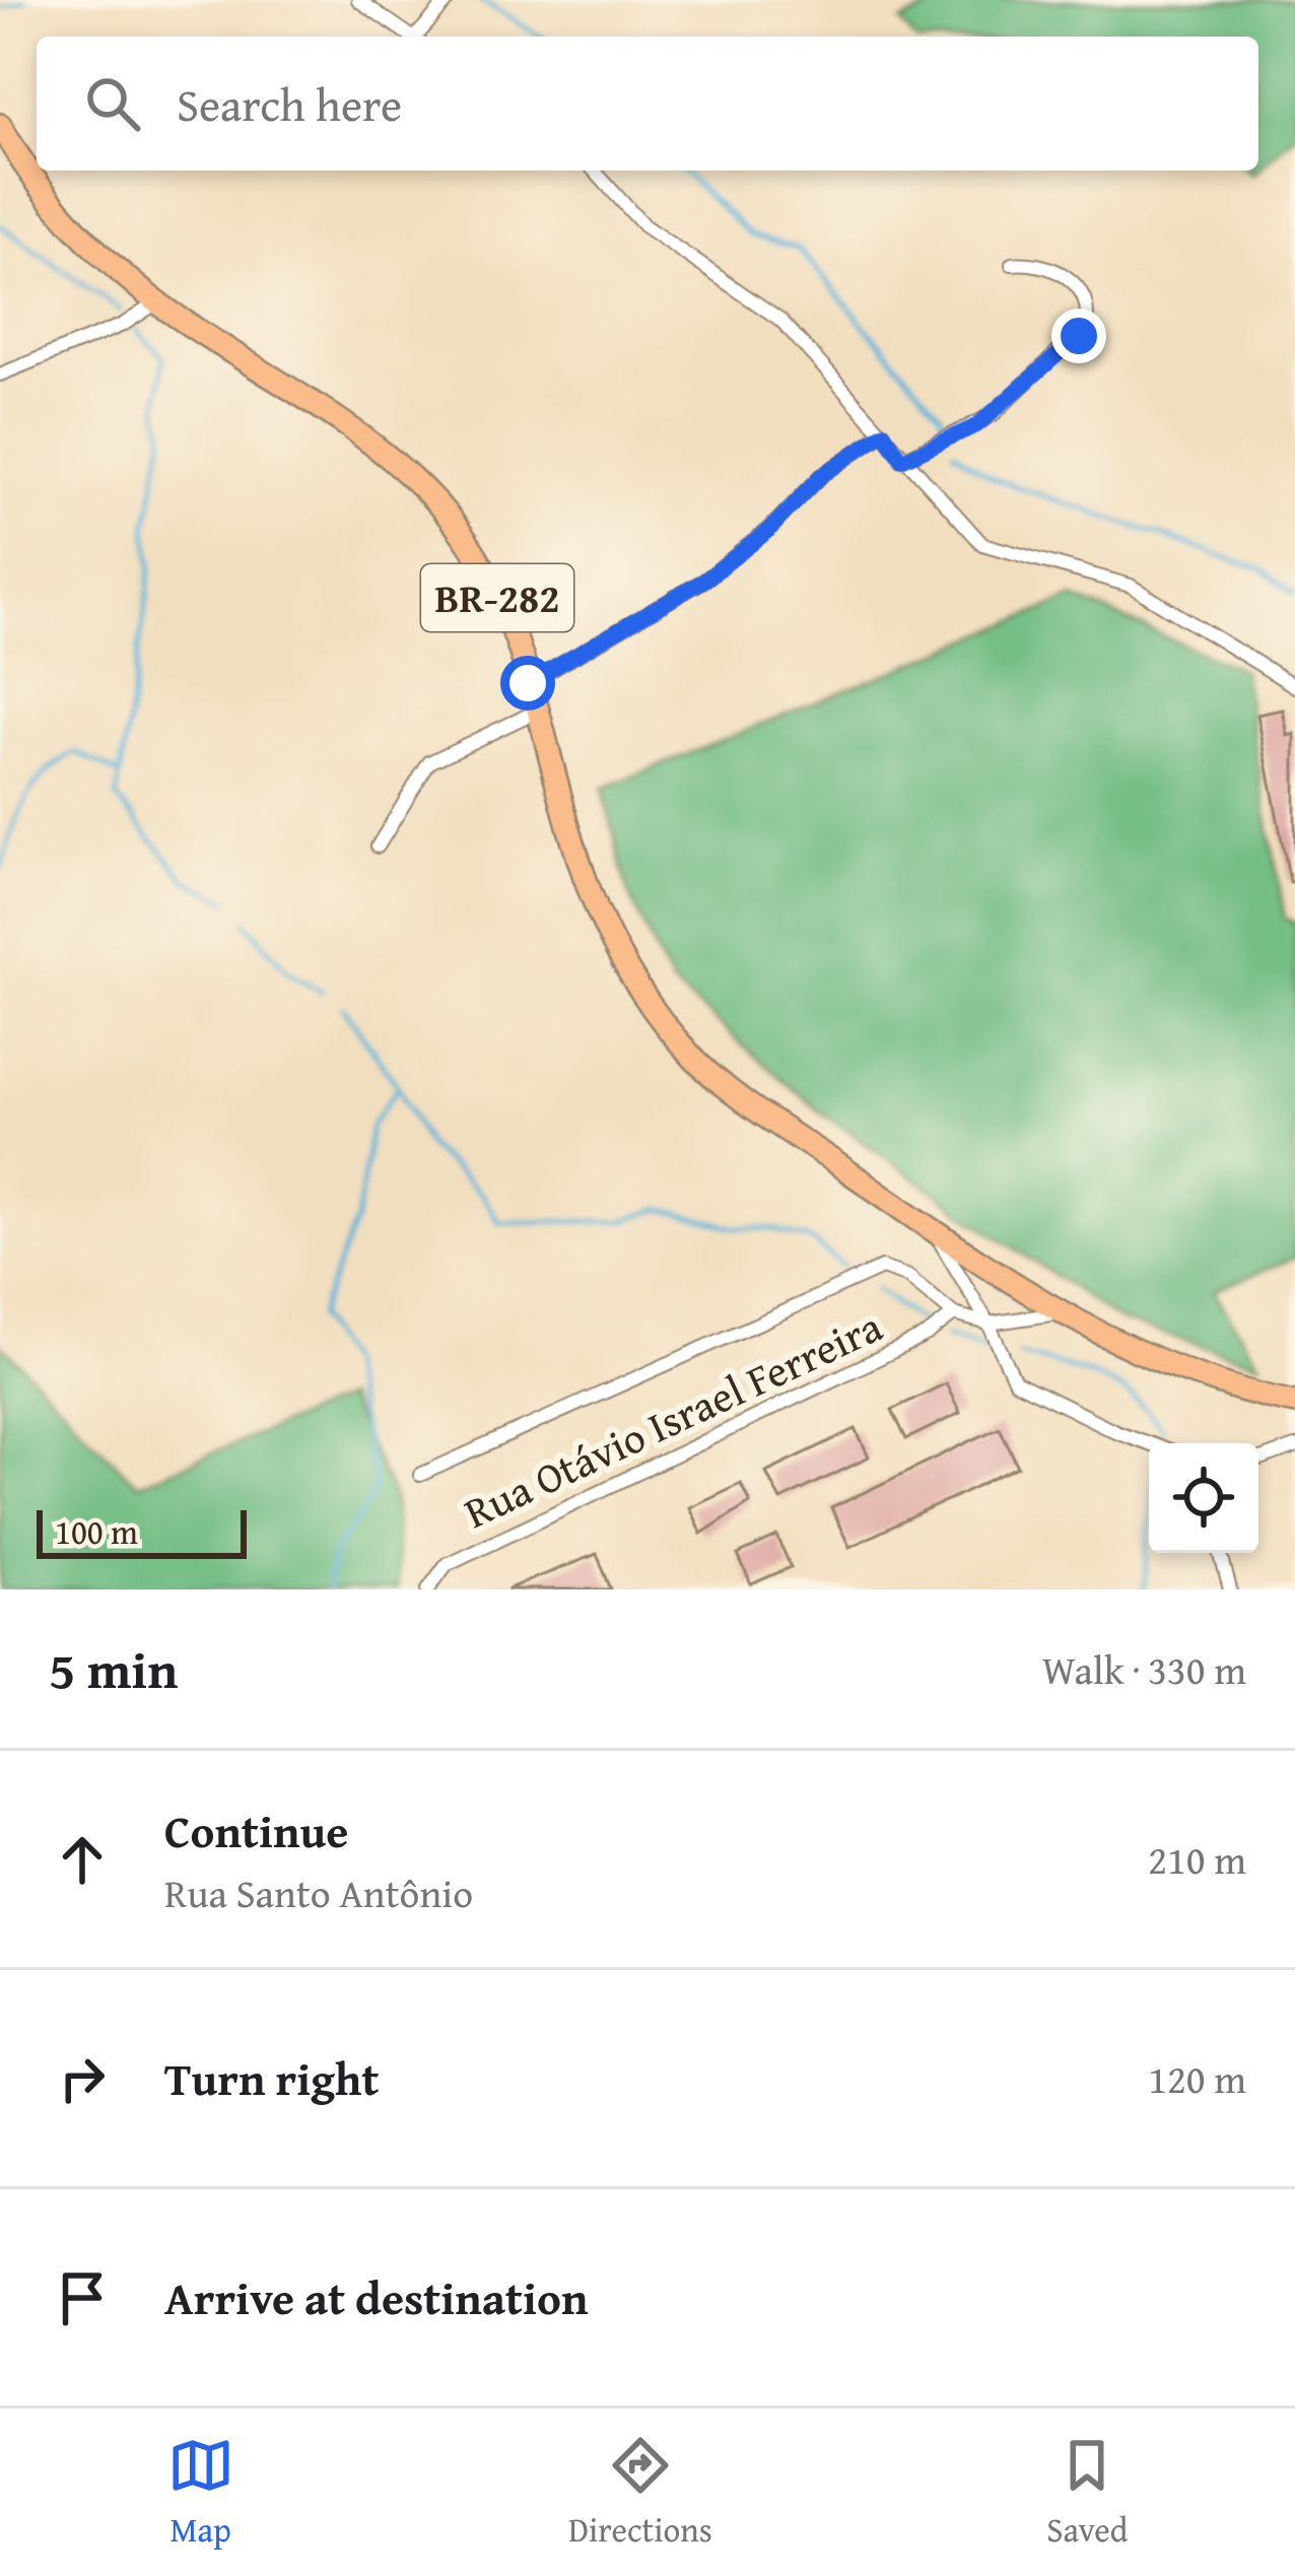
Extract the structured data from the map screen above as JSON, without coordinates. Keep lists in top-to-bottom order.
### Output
{
  "streets": {
    "highway": ["BR-282"],
    "street": ["Rua Otávio Israel Ferreira"]
  },
  "scale_bar": "100 m",
  "page": {
    "search": "Search here",
    "scale": "100 m",
    "heading": ["5 min", "Walk · 330 m"],
    "list": [
      ["Continue", "Rua Santo Antônio", "210 m"],
      ["Turn right", "120 m"],
      "Arrive at destination"
    ],
    "nav": ["Map", "Directions", "Saved"]
  }
}
